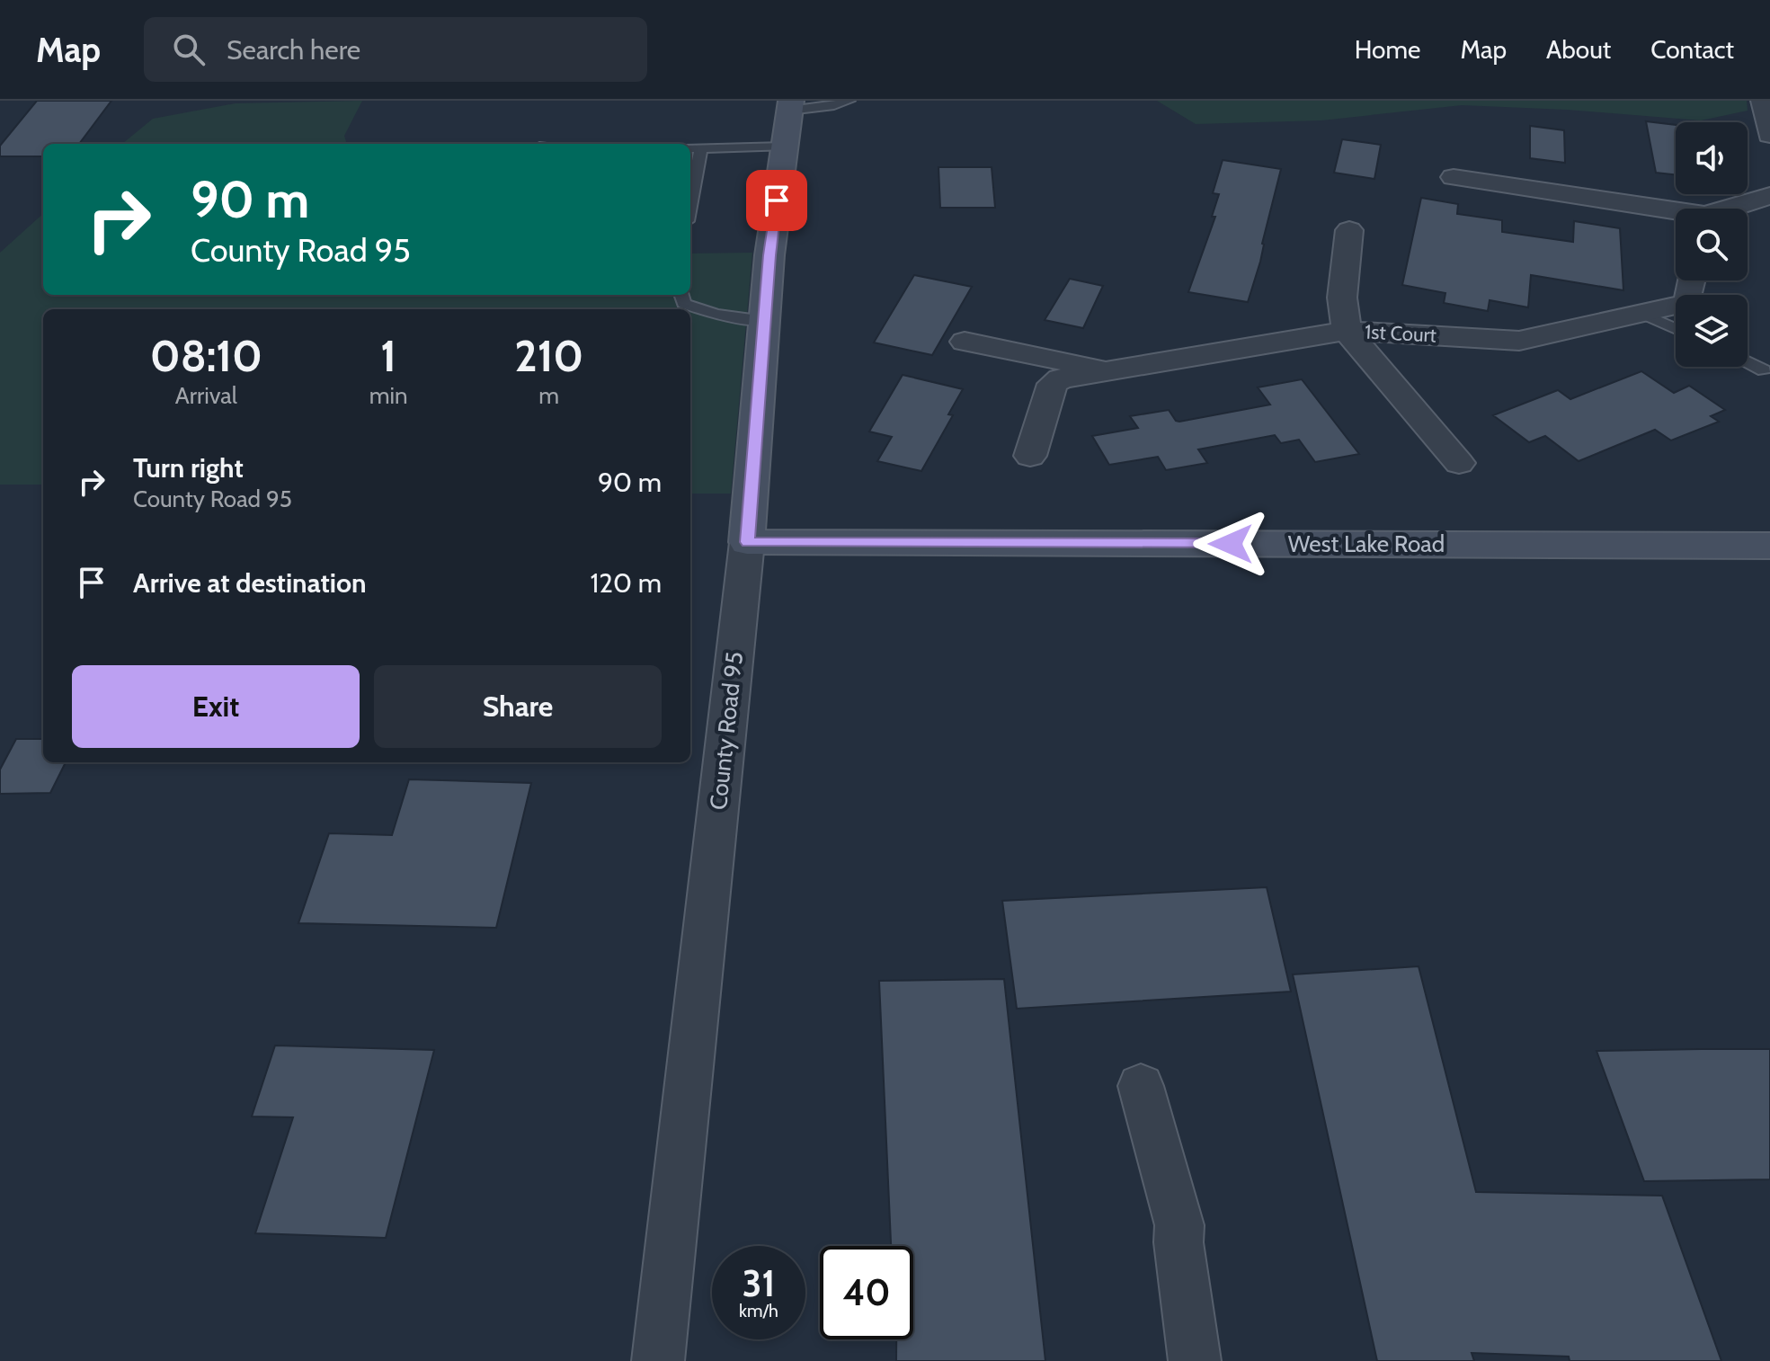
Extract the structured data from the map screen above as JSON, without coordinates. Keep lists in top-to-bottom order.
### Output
{
  "streets": {
    "street": ["1st Court", "West Lake Road", "County Road 95"]
  },
  "crossings": [
    ["West Lake Road", "County Road 95"]
  ],
  "page": {
    "header": "Map",
    "search": "Search here",
    "nav": [
      "Home",
      "Map",
      "About",
      "Contact"
    ],
    "turn": ["90 m", "County Road 95"],
    "eta": [
      "08:10",
      "Arrival",
      "1",
      "min",
      "210",
      "m"
    ],
    "list": [
      {
        "name": "Turn right",
        "note": "County Road 95",
        "value": "90 m"
      },
      {
        "name": "Arrive at destination",
        "value": "120 m"
      }
    ],
    "buttons": ["Exit", "Share"],
    "speed": "31 km/h",
    "limit": "40"
  }
}
